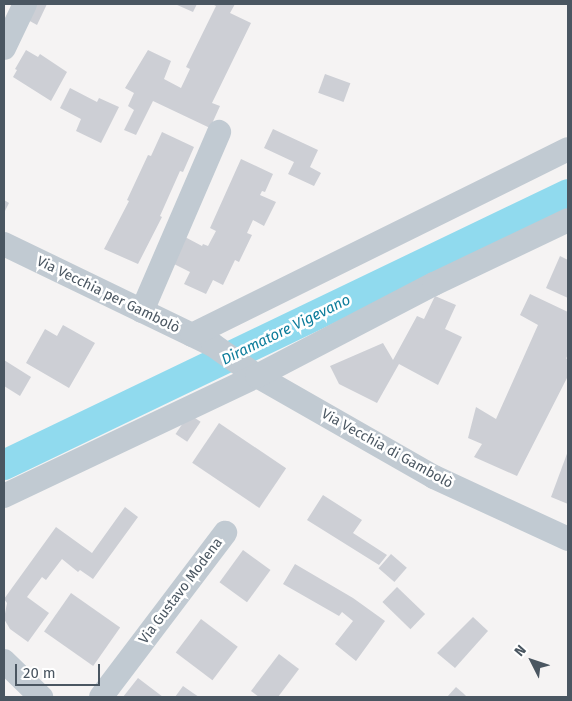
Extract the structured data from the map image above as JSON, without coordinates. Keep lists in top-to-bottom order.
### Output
{
  "streets": {
    "street": ["Via Vecchia per Gambolò", "Via Vecchia di Gambolò", "Via Gustavo Modena"]
  },
  "crossings": [
    ["Via Vecchia per Gambolò", "Via Vecchia di Gambolò"]
  ],
  "water": ["Diramatore Vigevano"],
  "scale_bar": "20 m",
  "north": "top left"
}
